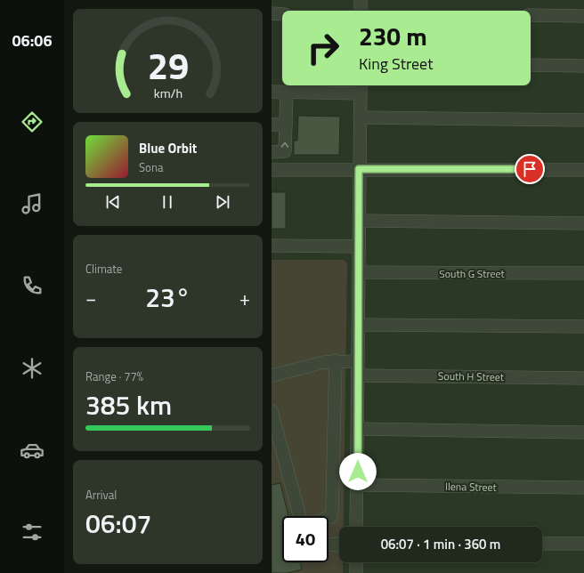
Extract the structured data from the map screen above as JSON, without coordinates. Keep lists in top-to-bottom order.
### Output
{
  "streets": {
    "street": ["South G Street", "South H Street", "Ilena Street"]
  },
  "page": {
    "tabs": "06:06",
    "turn": ["230 m", "King Street"],
    "song": ["Blue Orbit", "Sona"],
    "tile": [
      "Climate",
      ["Range · 77%", "385 km"],
      ["Arrival", "06:07"]
    ],
    "heat": ["−", "23°", "+"],
    "limit": "40",
    "trip": "06:07 · 1 min · 360 m",
    "gauge": ["29", "km/h"]
  }
}
